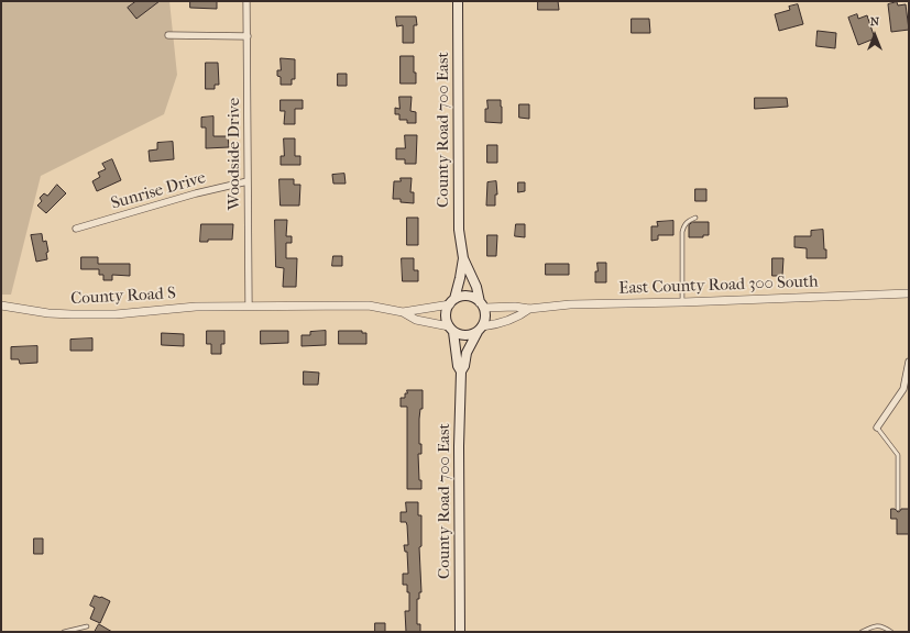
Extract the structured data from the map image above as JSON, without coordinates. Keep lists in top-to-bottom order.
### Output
{
  "streets": {
    "main road": ["County Road 700 East"],
    "street": [
      "Woodside Drive",
      "Sunrise Drive",
      "East County Road 300 South",
      "County Road S"
    ]
  },
  "crossings": [
    ["County Road 700 East", "East County Road 300 South"],
    ["Woodside Drive", "Sunrise Drive"],
    ["Woodside Drive", "County Road S"]
  ],
  "north": "top"
}
